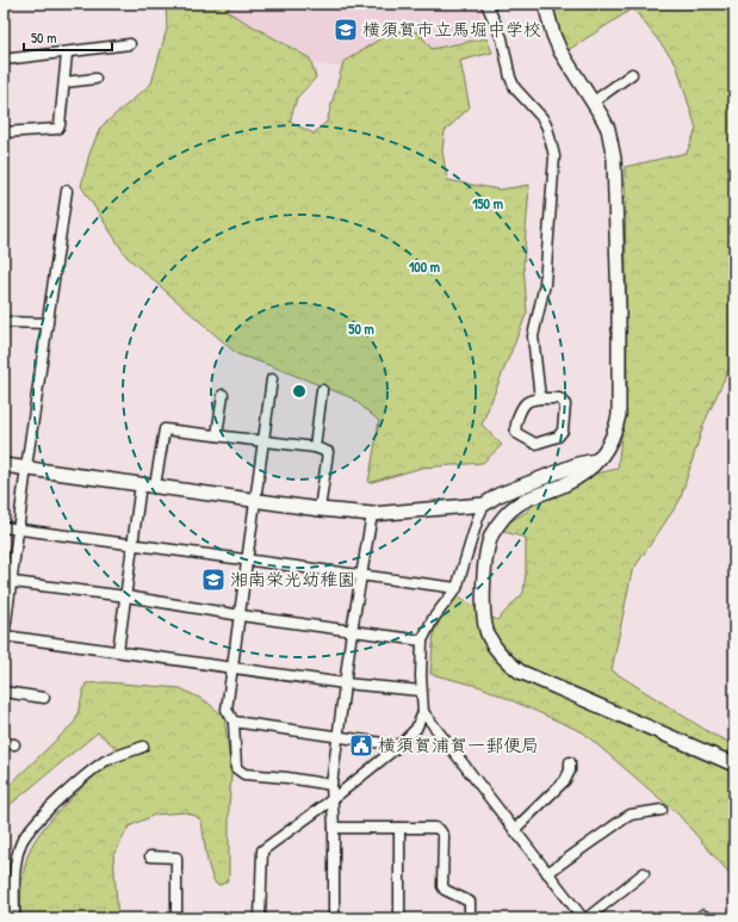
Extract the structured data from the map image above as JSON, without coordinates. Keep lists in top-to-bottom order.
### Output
{
  "places": {
    "school or university": ["横須賀市立馬堀中学校", "湘南栄光幼稚園"],
    "public building": ["横須賀浦賀一郵便局"]
  },
  "scale_bar": "50 m",
  "rings": ["150 m", "100 m", "50 m"]
}
